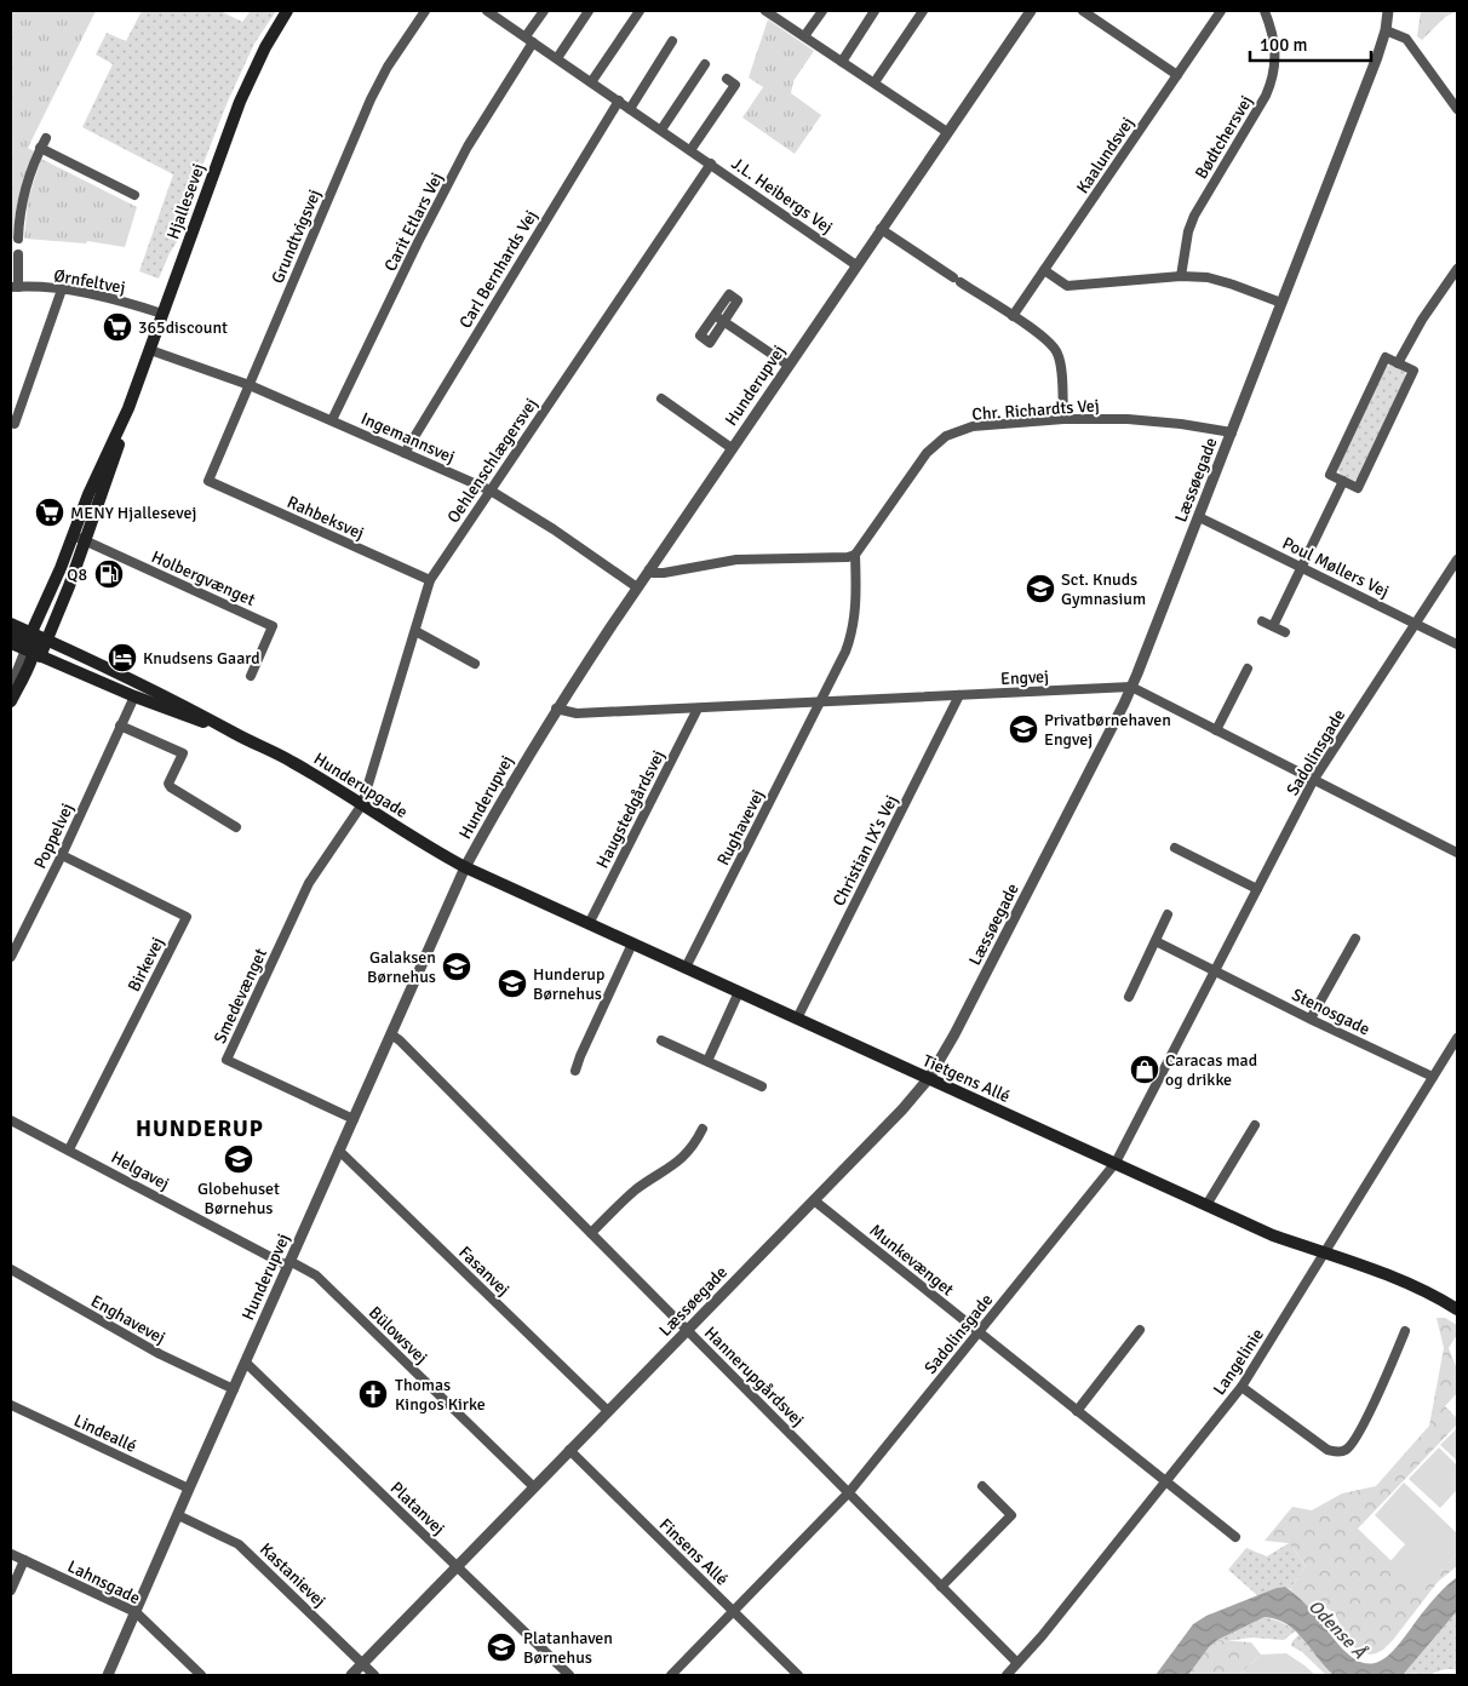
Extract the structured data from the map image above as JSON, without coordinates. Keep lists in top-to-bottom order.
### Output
{
  "streets": {
    "main road": ["Hjallesevej", "Hunderupgade", "Tietgens Allé"],
    "street": [
      "Bødtchersvej",
      "Kaalundsvej",
      "J.L. Heibergs Vej",
      "Carit Etlars Vej",
      "Grundtvigsvej",
      "Carl Bernhards Vej",
      "Ørnfeltvej",
      "Hunderupvej",
      "Chr. Richardts Vej",
      "Ingemannsvej",
      "Oehlenschlægersvej",
      "Læssøegade",
      "Rahbeksvej",
      "Poul Møllers Vej",
      "Holbergvænget",
      "Engvej",
      "Sadolinsgade",
      "Haugstedgårdsvej",
      "Rughavevej",
      "Poppelvej",
      "Christian IX's Vej",
      "Birkevej",
      "Smedevænget",
      "Stenosgade",
      "Helgavej",
      "Munkevænget",
      "Fasanvej",
      "Enghavevej",
      "Bülowsvej",
      "Langelinie",
      "Hannerupgårdsvej",
      "Lindeallé",
      "Platanvej",
      "Finsens Allé",
      "Kastanievej",
      "Lahnsgade"
    ]
  },
  "crossings": [
    ["J.L. Heibergs Vej", "Carit Etlars Vej"],
    ["J.L. Heibergs Vej", "Carl Bernhards Vej"],
    ["J.L. Heibergs Vej", "Hunderupvej"],
    ["J.L. Heibergs Vej", "Oehlenschlægersvej"],
    ["Hjallesevej", "Ørnfeltvej"],
    ["Hjallesevej", "Ingemannsvej"],
    ["Hjallesevej", "Holbergvænget"],
    ["Hjallesevej", "Hunderupgade"],
    ["Carit Etlars Vej", "Ingemannsvej"],
    ["Grundtvigsvej", "Ingemannsvej"],
    ["Grundtvigsvej", "Rahbeksvej"],
    ["Carl Bernhards Vej", "Ingemannsvej"],
    ["Hunderupvej", "Ingemannsvej"],
    ["Hunderupvej", "Engvej"],
    ["Hunderupvej", "Hunderupgade"],
    ["Hunderupvej", "Smedevænget"],
    ["Hunderupvej", "Tietgens Allé"],
    ["Hunderupvej", "Helgavej"],
    ["Hunderupvej", "Fasanvej"],
    ["Hunderupvej", "Enghavevej"],
    ["Hunderupvej", "Bülowsvej"],
    ["Hunderupvej", "Hannerupgårdsvej"],
    ["Hunderupvej", "Lindeallé"],
    ["Hunderupvej", "Platanvej"],
    ["Hunderupvej", "Kastanievej"],
    ["Hunderupvej", "Lahnsgade"],
    ["Chr. Richardts Vej", "Læssøegade"],
    ["Chr. Richardts Vej", "Rughavevej"],
    ["Ingemannsvej", "Oehlenschlægersvej"],
    ["Oehlenschlægersvej", "Rahbeksvej"],
    ["Oehlenschlægersvej", "Hunderupgade"],
    ["Oehlenschlægersvej", "Smedevænget"],
    ["Læssøegade", "Poul Møllers Vej"],
    ["Læssøegade", "Engvej"],
    ["Læssøegade", "Tietgens Allé"],
    ["Læssøegade", "Munkevænget"],
    ["Læssøegade", "Fasanvej"],
    ["Læssøegade", "Bülowsvej"],
    ["Læssøegade", "Hannerupgårdsvej"],
    ["Læssøegade", "Platanvej"],
    ["Læssøegade", "Finsens Allé"],
    ["Læssøegade", "Kastanievej"],
    ["Poul Møllers Vej", "Sadolinsgade"],
    ["Engvej", "Haugstedgårdsvej"],
    ["Engvej", "Rughavevej"],
    ["Engvej", "Christian IX's Vej"],
    ["Sadolinsgade", "Stenosgade"],
    ["Sadolinsgade", "Tietgens Allé"],
    ["Sadolinsgade", "Munkevænget"],
    ["Sadolinsgade", "Hannerupgårdsvej"],
    ["Sadolinsgade", "Finsens Allé"],
    ["Hunderupgade", "Poppelvej"],
    ["Hunderupgade", "Tietgens Allé"],
    ["Haugstedgårdsvej", "Tietgens Allé"],
    ["Rughavevej", "Tietgens Allé"],
    ["Poppelvej", "Birkevej"],
    ["Christian IX's Vej", "Tietgens Allé"],
    ["Birkevej", "Helgavej"],
    ["Stenosgade", "Langelinie"],
    ["Tietgens Allé", "Langelinie"],
    ["Helgavej", "Bülowsvej"],
    ["Munkevænget", "Langelinie"],
    ["Langelinie", "Hannerupgårdsvej"]
  ],
  "districts": ["HUNDERUP"],
  "water": ["Odense Å"],
  "places": {
    "supermarket": ["365discount", "MENY Hjallesevej"],
    "fuel station": ["Q8"],
    "school or university": [
      "Sct. Knuds Gymnasium",
      "Privatbørnehaven Engvej",
      "Galaksen Børnehus",
      "Hunderup Børnehus",
      "Globehuset Børnehus",
      "Platanhaven Børnehus"
    ],
    "hotel": ["Knudsens Gaard"],
    "shop": ["Caracas mad og drikke"],
    "church": ["Thomas Kingos Kirke"]
  },
  "scale_bar": "100 m"
}
